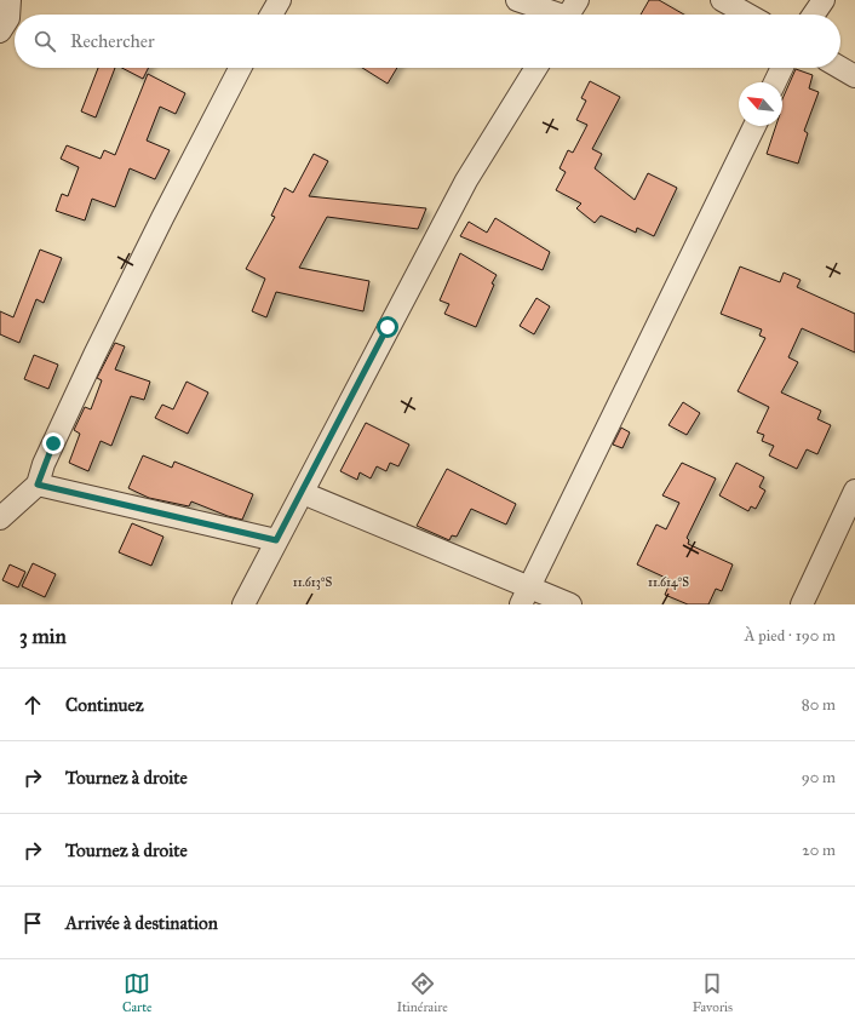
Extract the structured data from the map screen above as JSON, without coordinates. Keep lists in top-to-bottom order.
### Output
{
  "north": "top left",
  "page": {
    "search": "Rechercher",
    "heading": ["3 min", "À pied · 190 m"],
    "list": [
      ["Continuez", "80 m"],
      ["Tournez à droite", "90 m"],
      ["Tournez à droite", "20 m"],
      "Arrivée à destination"
    ],
    "nav": ["Carte", "Itinéraire", "Favoris"]
  },
  "coordinates": ["11.613°S", "11.614°S"]
}
